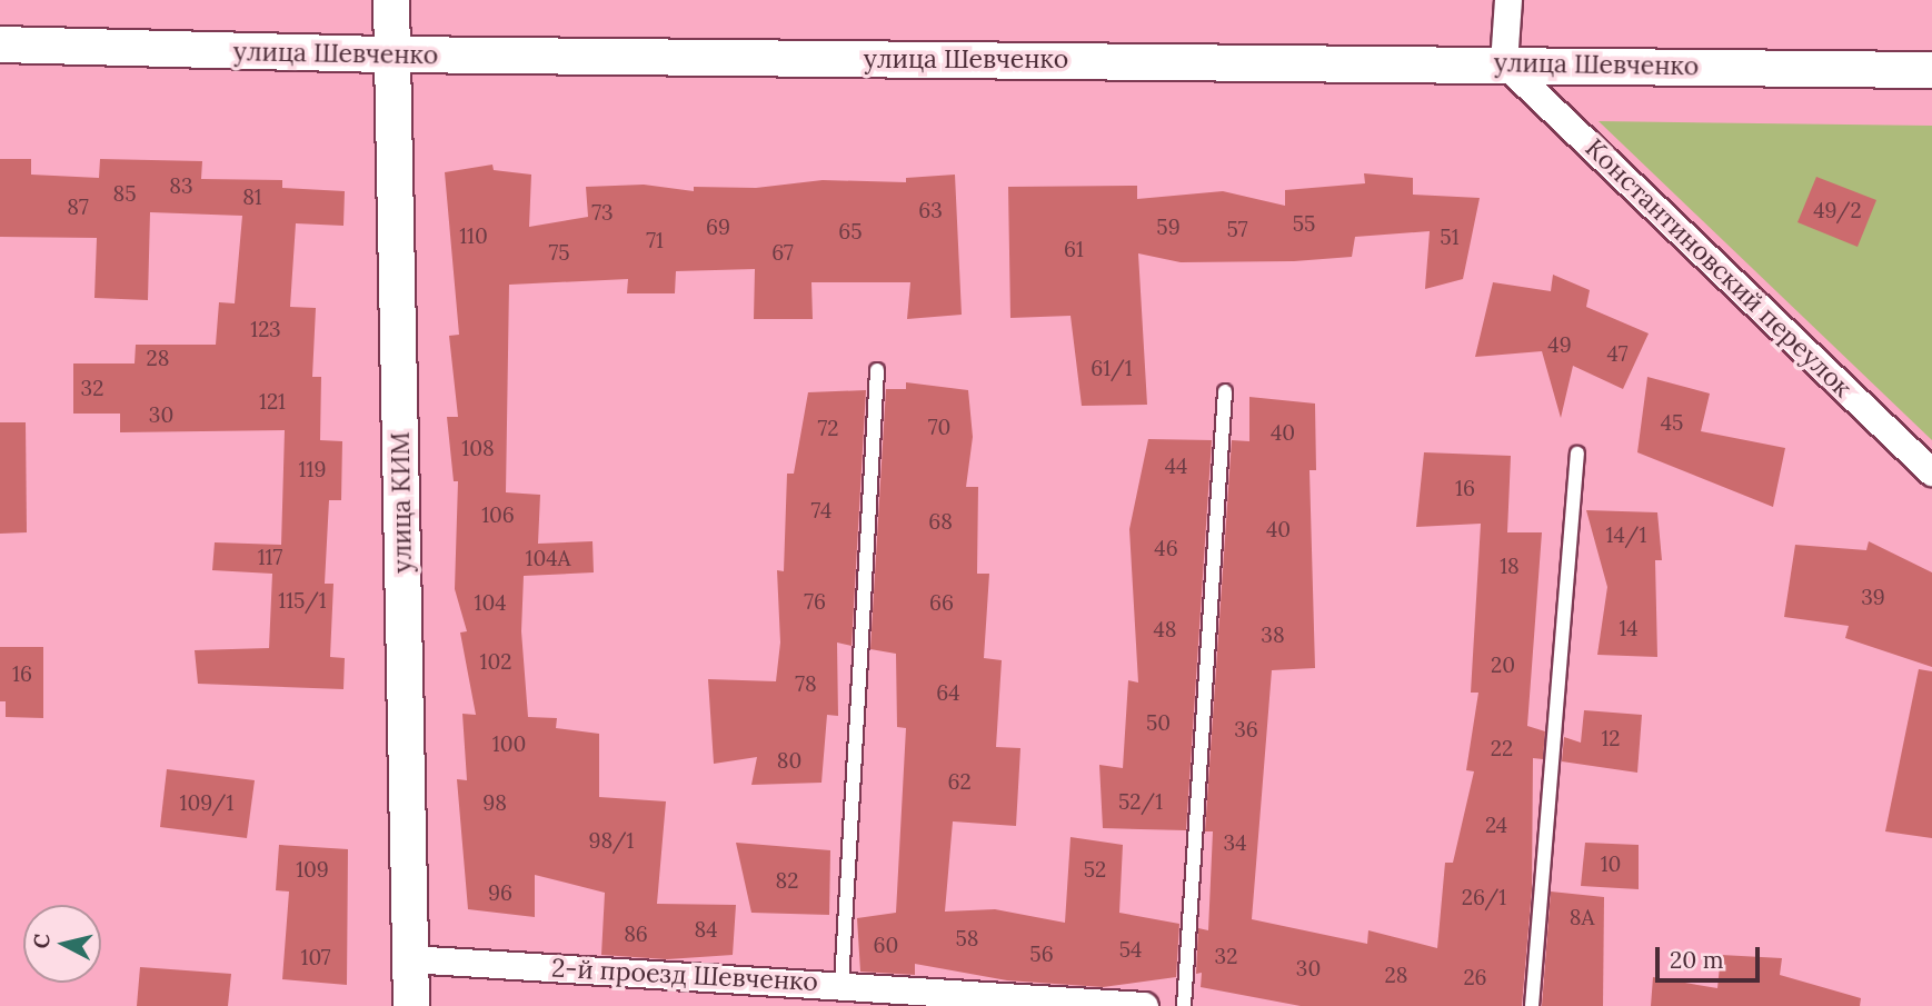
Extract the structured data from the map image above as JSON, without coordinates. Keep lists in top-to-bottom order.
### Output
{
  "streets": {
    "street": [
      "улица Шевченко",
      "Константиновский переулок",
      "улица КИМ",
      "2-й проезд Шевченко"
    ]
  },
  "crossings": [
    ["улица Шевченко", "Константиновский переулок"],
    ["улица Шевченко", "улица КИМ"],
    ["улица КИМ", "2-й проезд Шевченко"]
  ],
  "house_numbers": [
    "83",
    "85",
    "81",
    "87",
    "63",
    "49/2",
    "73",
    "55",
    "69",
    "59",
    "57",
    "65",
    "110",
    "51",
    "71",
    "61",
    "75",
    "67",
    "123",
    "49",
    "47",
    "28",
    "61/1",
    "32",
    "121",
    "30",
    "45",
    "70",
    "72",
    "40",
    "108",
    "44",
    "119",
    "16",
    "74",
    "106",
    "68",
    "40",
    "14/1",
    "46",
    "117",
    "104А",
    "18",
    "39",
    "115/1",
    "76",
    "104",
    "66",
    "14",
    "48",
    "38",
    "102",
    "20",
    "16",
    "78",
    "64",
    "50",
    "36",
    "12",
    "100",
    "22",
    "80",
    "62",
    "52/1",
    "109/1",
    "98",
    "24",
    "98/1",
    "34",
    "10",
    "109",
    "52",
    "82",
    "96",
    "26/1",
    "8А",
    "84",
    "86",
    "58",
    "60",
    "54",
    "56",
    "32",
    "107",
    "30",
    "28",
    "26"
  ],
  "scale_bar": "20 m",
  "north": "left"
}
